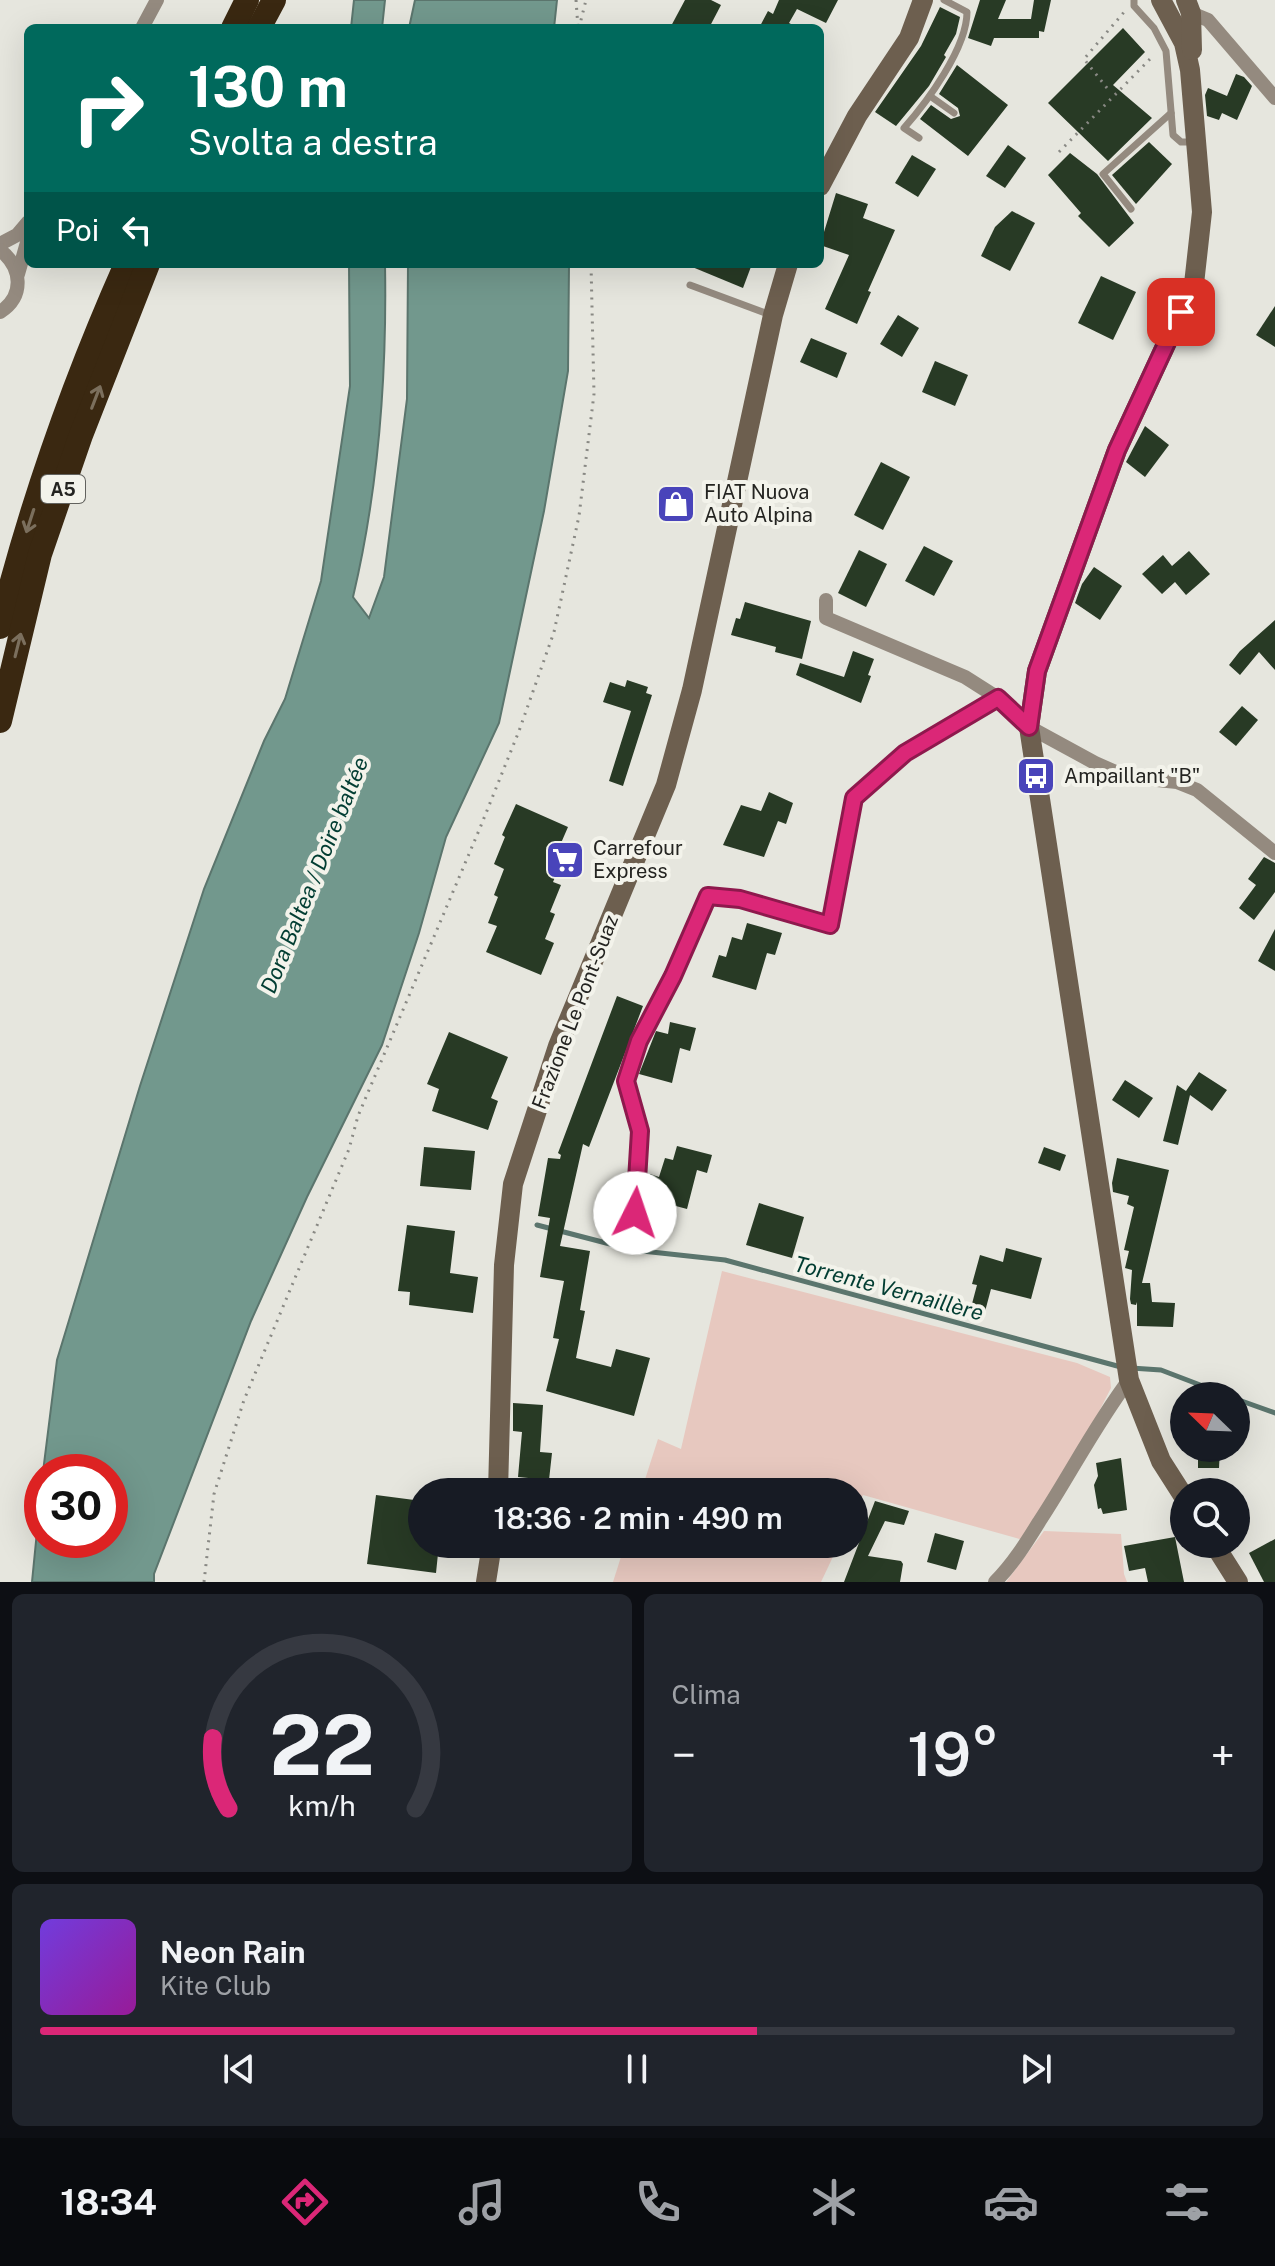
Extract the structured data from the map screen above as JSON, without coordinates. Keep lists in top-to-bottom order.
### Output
{
  "streets": {
    "highway": ["A5"],
    "main road": ["Frazione Le Pont-Suaz"]
  },
  "water": ["Dora Baltea / Doire baltée", "Torrente Vernaillère"],
  "places": {
    "shop": ["FIAT Nuova Auto Alpina"],
    "bus stop": ["Ampaillant \"B\""],
    "supermarket": ["Carrefour Express"]
  },
  "north": "top left",
  "page": {
    "turn": ["130 m", "Svolta a destra"],
    "then": "Poi",
    "limit": "30",
    "trip": "18:36 · 2 min · 490 m",
    "tile": "Clima",
    "heat": ["−", "19°", "+"],
    "song": ["Neon Rain", "Kite Club"],
    "tabs": "18:34",
    "gauge": ["22", "km/h"]
  }
}
